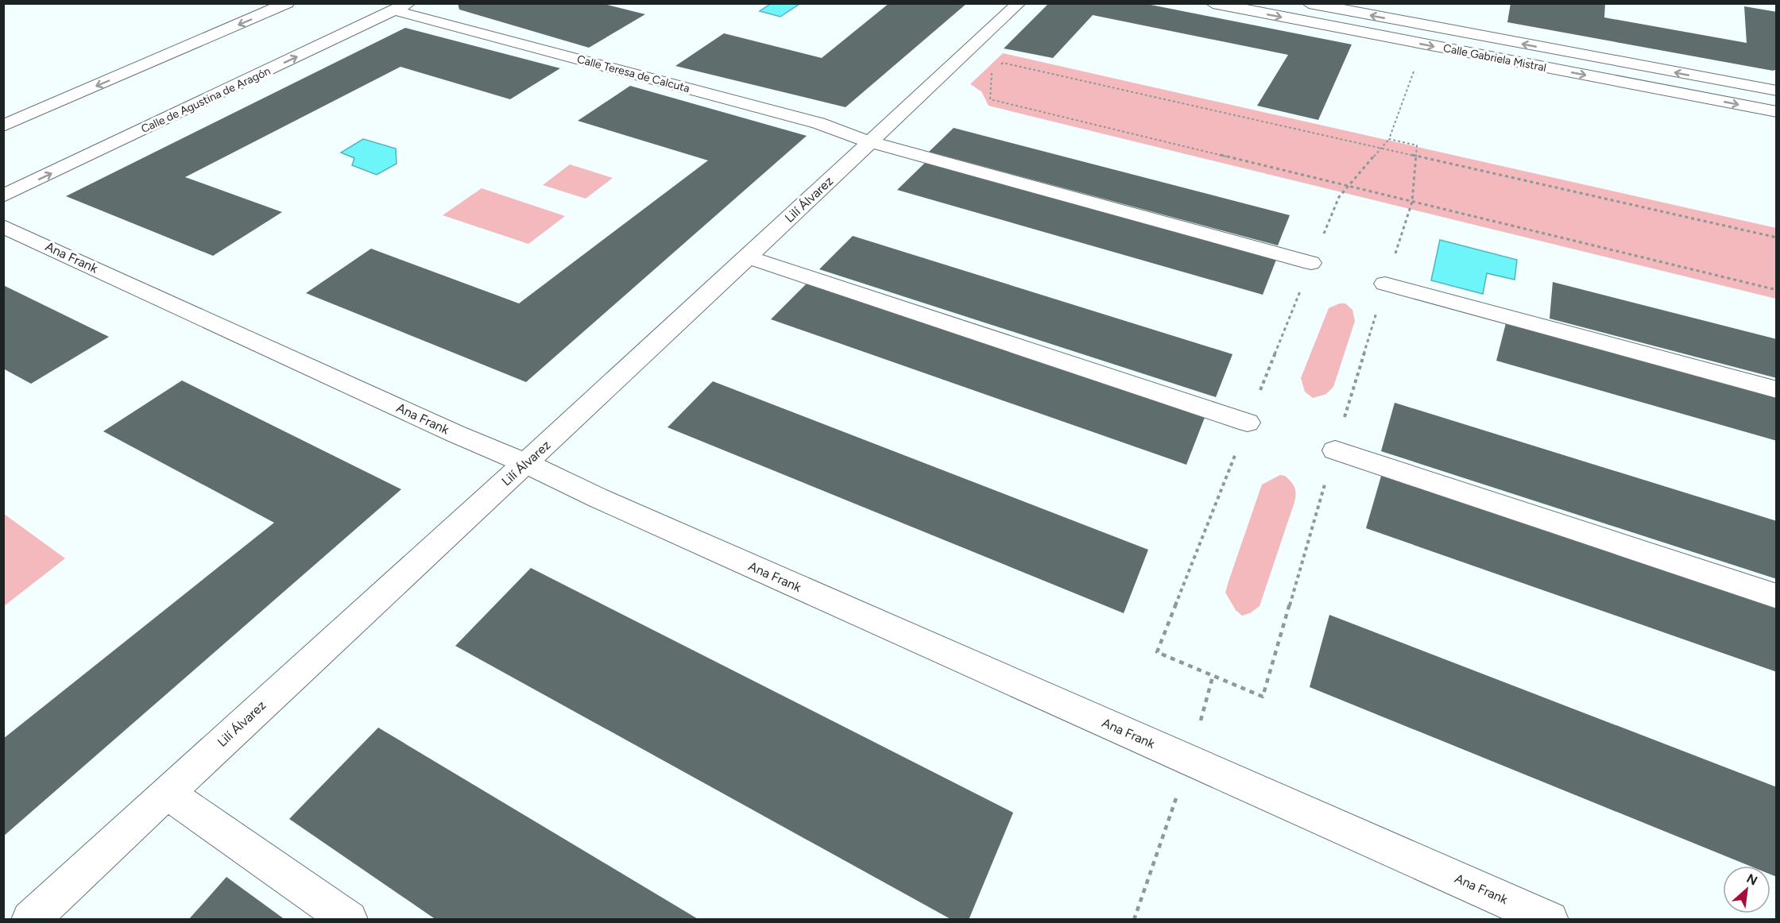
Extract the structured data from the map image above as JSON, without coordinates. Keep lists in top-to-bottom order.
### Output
{
  "streets": {
    "street": [
      "Calle Gabriela Mistral",
      "Calle Teresa de Calcuta",
      "Calle de Agustina de Aragón",
      "Lilí Álvarez",
      "Ana Frank"
    ]
  },
  "crossings": [
    ["Calle Teresa de Calcuta", "Calle de Agustina de Aragón"],
    ["Calle Teresa de Calcuta", "Lilí Álvarez"],
    ["Lilí Álvarez", "Ana Frank"]
  ],
  "north": "top right"
}
